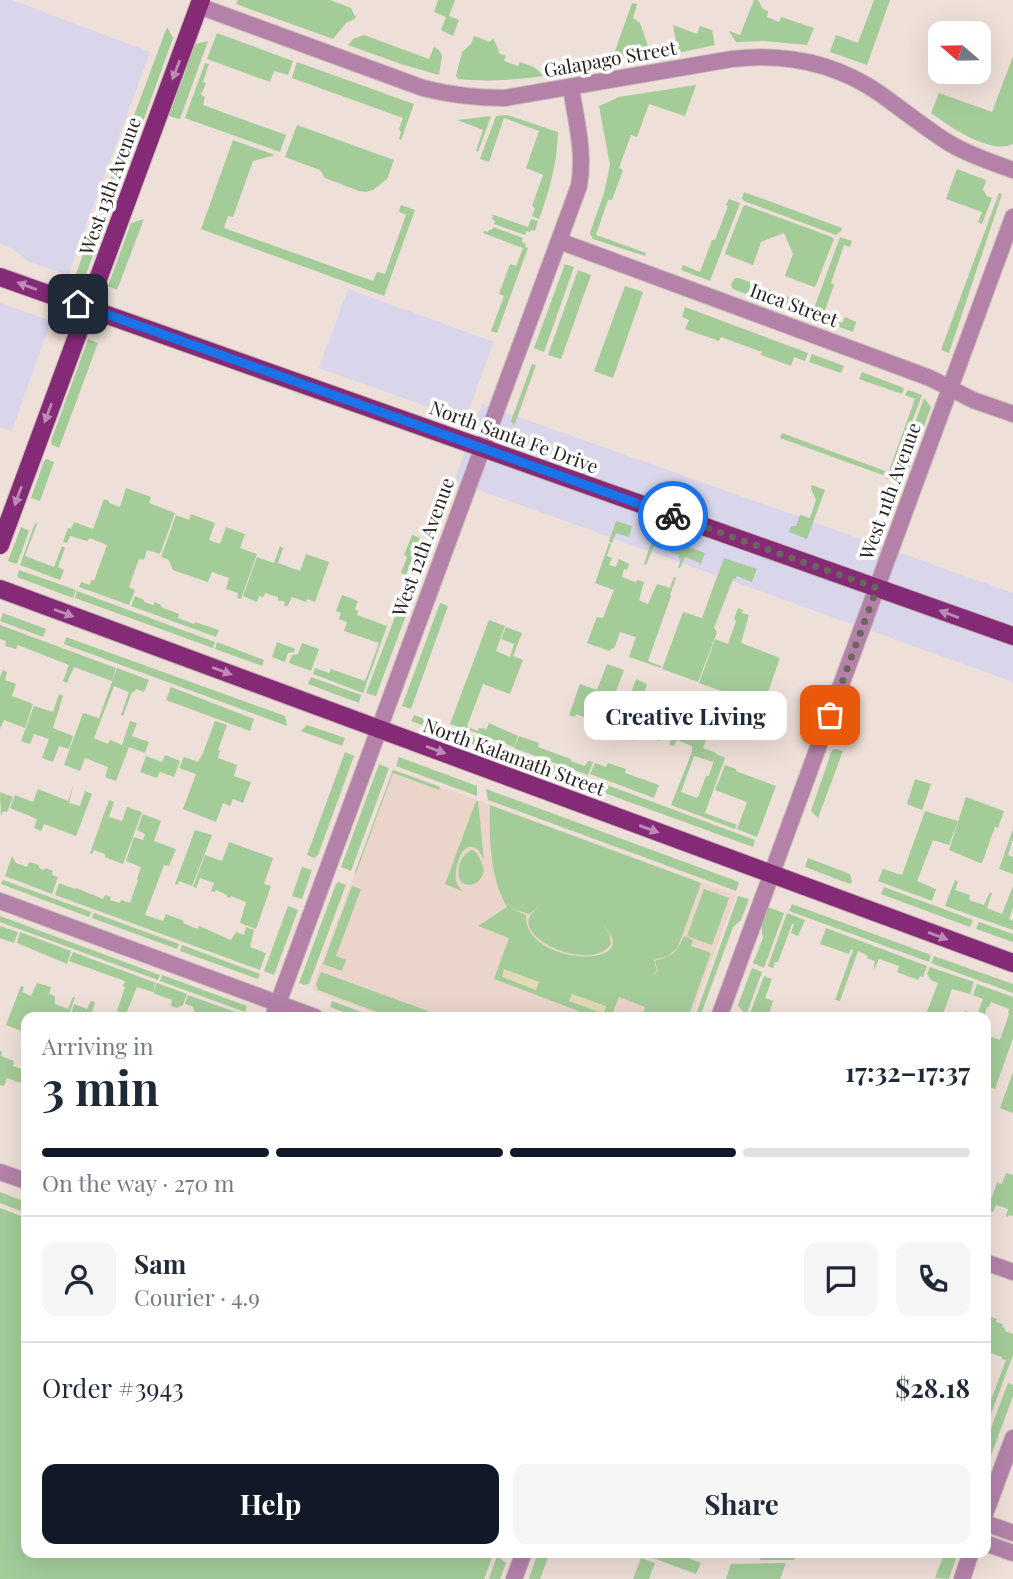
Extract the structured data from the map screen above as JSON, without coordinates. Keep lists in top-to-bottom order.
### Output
{
  "streets": {
    "main road": ["West 13th Avenue", "North Santa Fe Drive", "North Kalamath Street"],
    "street": [
      "Galapago Street",
      "Inca Street",
      "West 11th Avenue",
      "West 12th Avenue"
    ]
  },
  "crossings": [
    ["Galapago Street", "West 13th Avenue"],
    ["Galapago Street", "West 12th Avenue"],
    ["West 13th Avenue", "North Santa Fe Drive"],
    ["Inca Street", "West 11th Avenue"],
    ["Inca Street", "West 12th Avenue"],
    ["North Santa Fe Drive", "West 11th Avenue"],
    ["North Santa Fe Drive", "West 12th Avenue"],
    ["West 11th Avenue", "North Kalamath Street"],
    ["West 12th Avenue", "North Kalamath Street"]
  ],
  "one_way": ["West 13th Avenue", "North Kalamath Street"],
  "places": ["Creative Living"],
  "north": "left",
  "page": {
    "bubble": "Creative Living",
    "heading": ["3 min", "Arriving in", "17:32–17:37"],
    "panel": [
      "Sam",
      "Courier · 4.9",
      "Order #3943",
      "$28.18"
    ],
    "bar": "On the way · 270 m",
    "buttons": ["Help", "Share"]
  }
}
